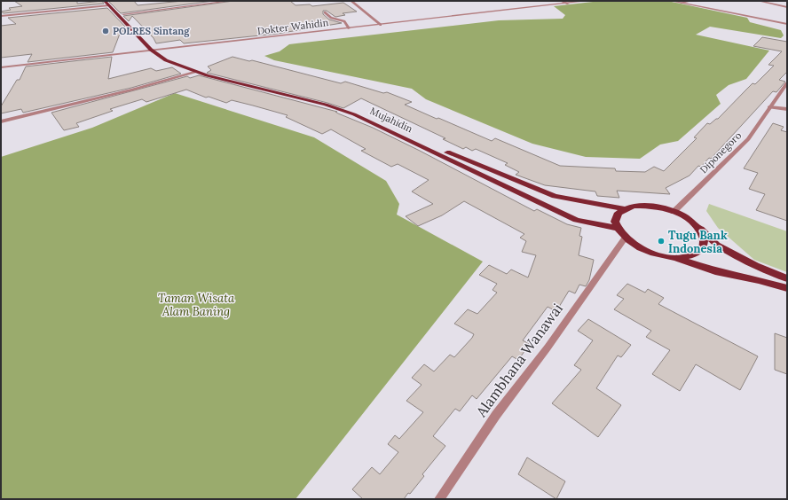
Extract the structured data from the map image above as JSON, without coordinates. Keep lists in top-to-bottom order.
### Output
{
  "streets": {
    "main road": ["Mujahidin"],
    "street": ["Dokter Wahidin", "Diponegoro", "Alambhana Wanawai"]
  },
  "crossings": [
    ["Dokter Wahidin", "Mujahidin"]
  ],
  "parks": ["Taman Wisata Alam Baning"],
  "places": ["POLRES Sintang", "Tugu Bank Indonesia"]
}
